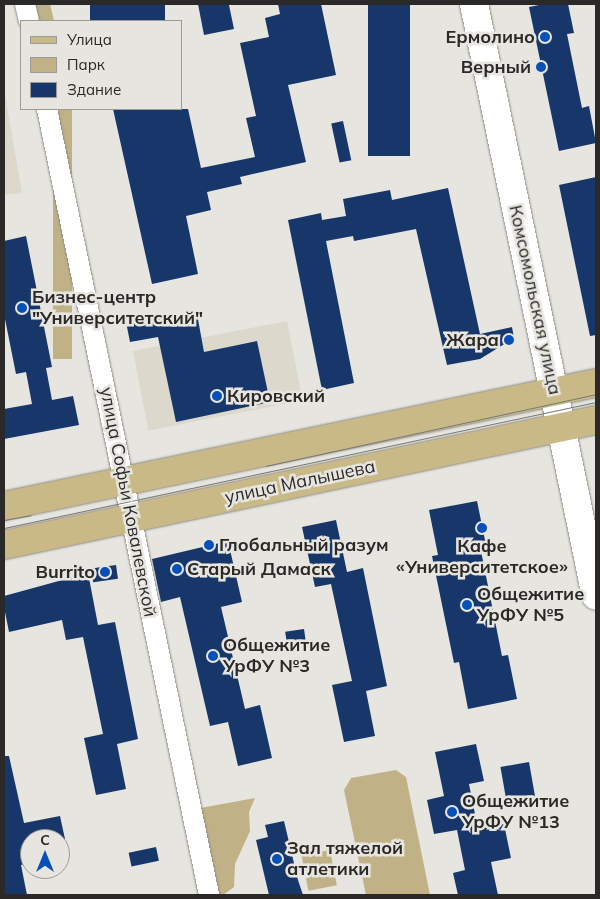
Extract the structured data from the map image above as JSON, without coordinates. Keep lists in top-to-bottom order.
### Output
{
  "streets": {
    "main road": ["Комсомольская улица", "улица Малышева"],
    "street": ["улица Софьи Ковалевской"]
  },
  "crossings": [
    ["Комсомольская улица", "улица Малышева"],
    ["улица Малышева", "улица Софьи Ковалевской"]
  ],
  "places": [
    "Ермолино",
    "Верный",
    "Бизнес-центр \"Университетский\"",
    "Жара",
    "Кировский",
    "Кафе «Университетское»",
    "Глобальный разум",
    "Старый Дамаск",
    "Burrito",
    "Общежитие УрФУ №5",
    "Общежитие УрФУ №3",
    "Общежитие УрФУ №13",
    "Зал тяжелой атлетики"
  ],
  "legend": ["Улица", "Парк", "Здание"],
  "north": "top"
}
